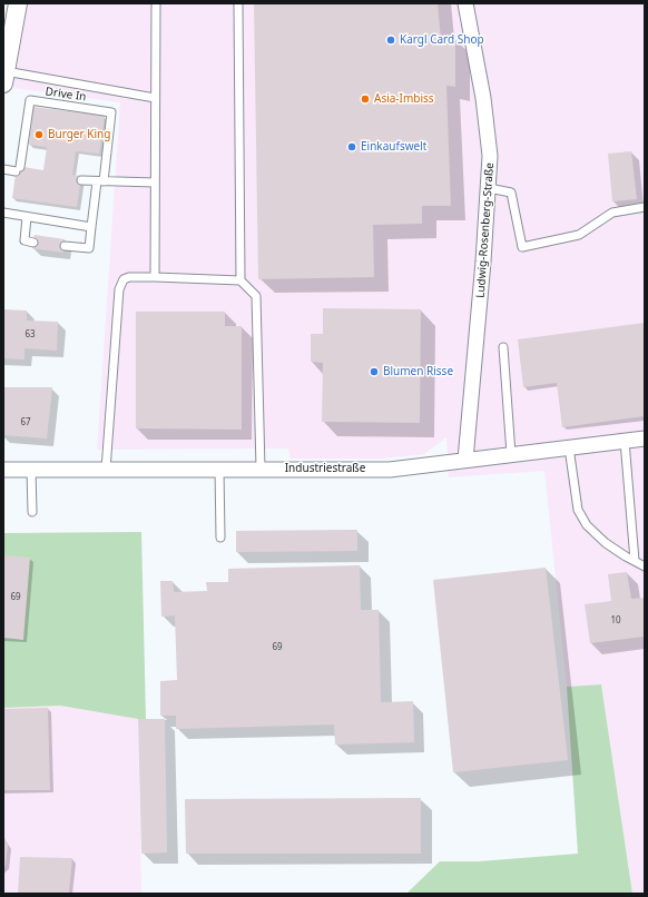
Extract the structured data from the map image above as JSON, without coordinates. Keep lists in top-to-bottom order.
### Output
{
  "streets": {
    "street": ["Ludwig-Rosenberg-Straße", "Industriestraße"],
    "lane": ["Drive In"]
  },
  "crossings": [
    ["Ludwig-Rosenberg-Straße", "Industriestraße"]
  ],
  "places": [
    "Kargl Card Shop",
    "Asia-Imbiss",
    "Burger King",
    "Einkaufswelt",
    "Blumen Risse"
  ],
  "house_numbers": [
    "63",
    "67",
    "69",
    "10",
    "69"
  ]
}
